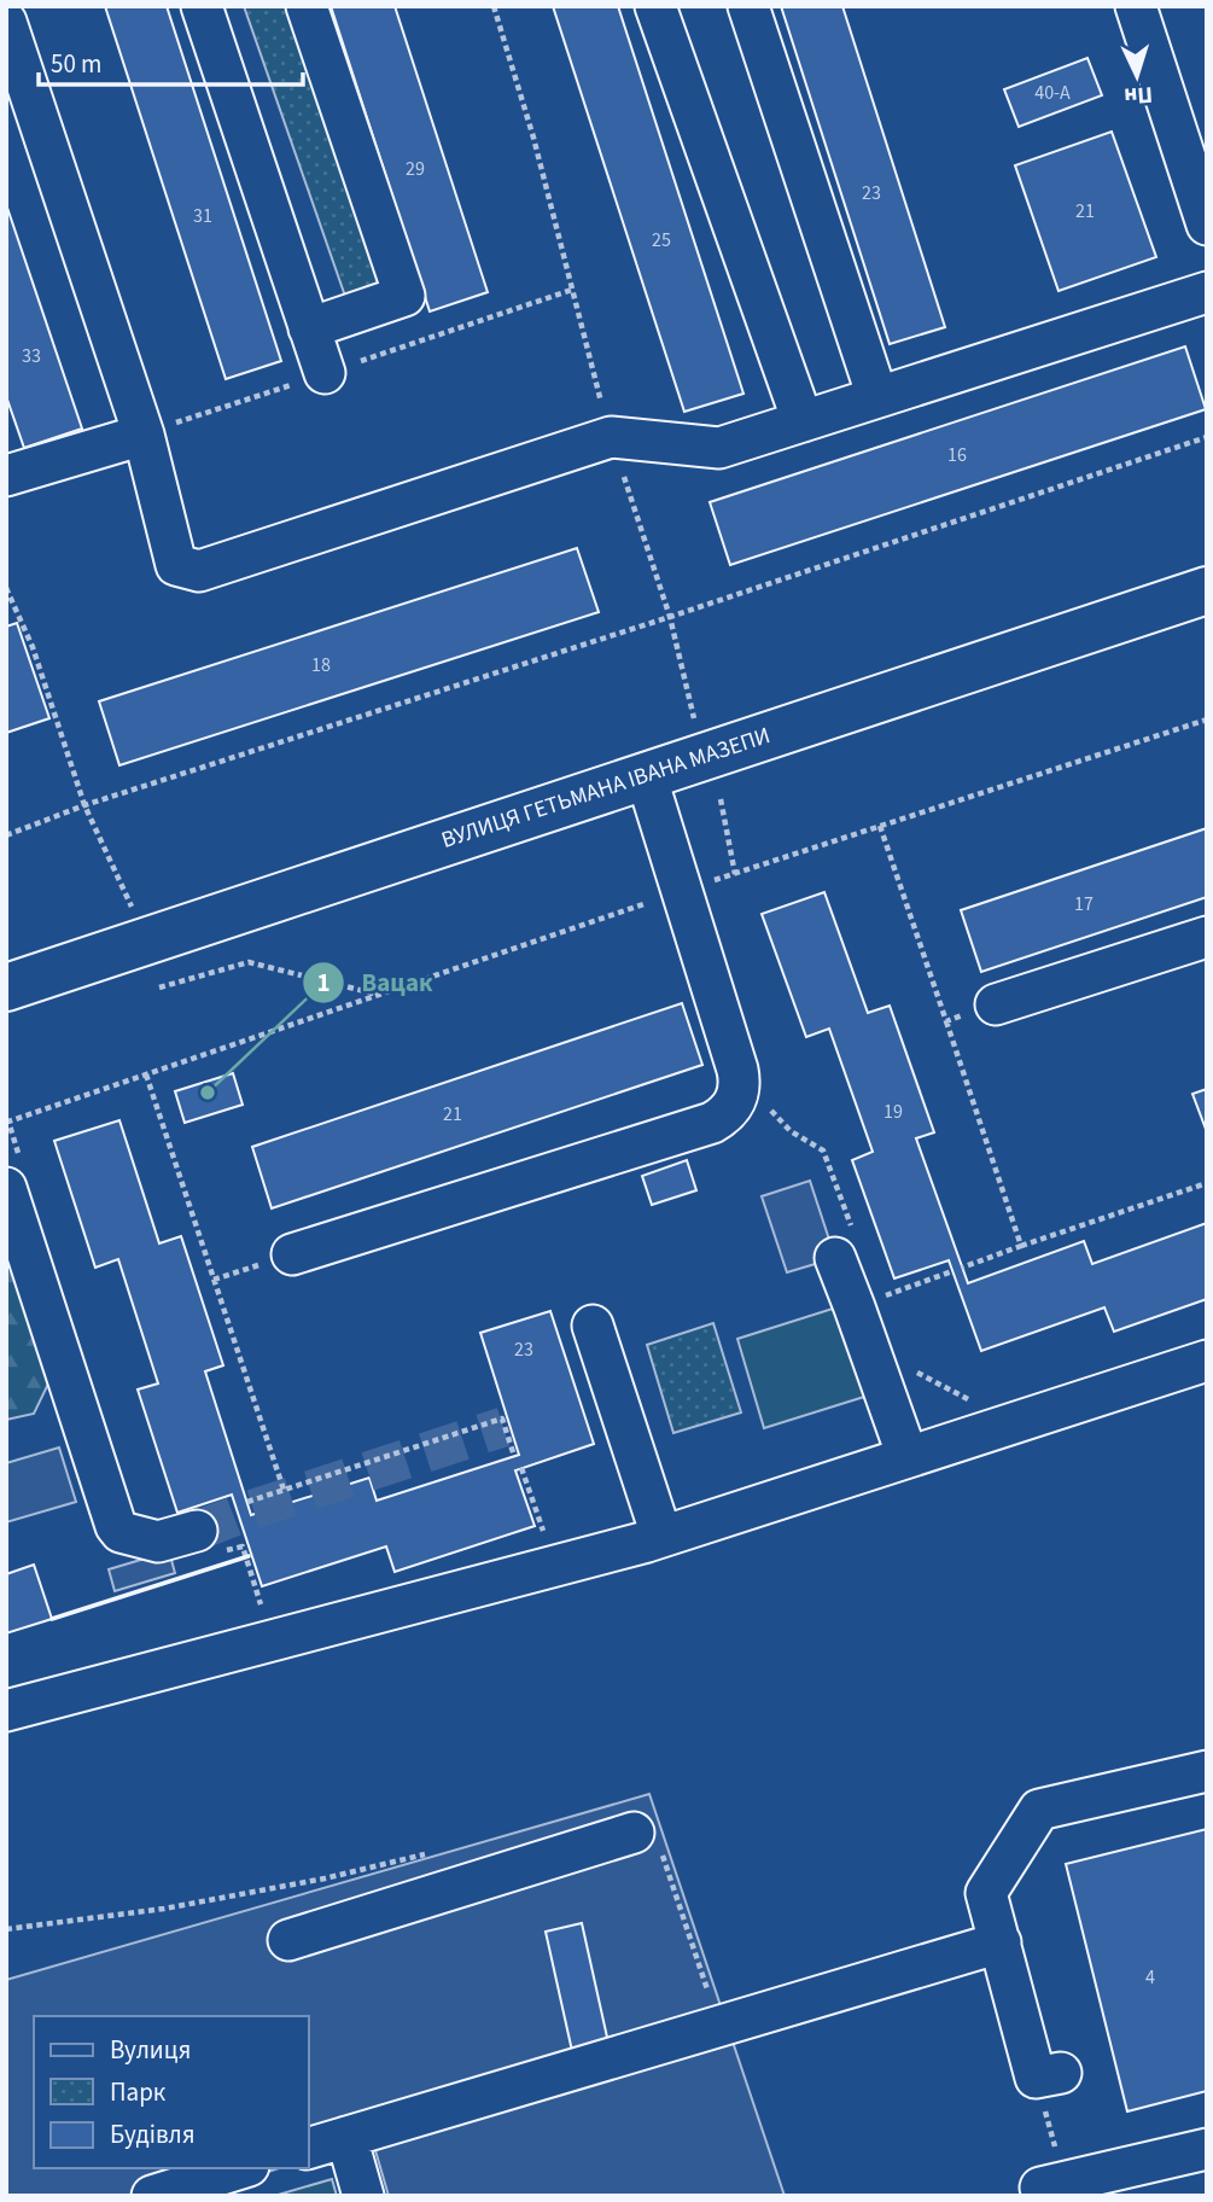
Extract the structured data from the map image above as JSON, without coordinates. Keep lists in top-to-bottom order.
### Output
{
  "streets": {
    "main road": ["ВУЛИЦЯ ГЕТЬМАНА ІВАНА МАЗЕПИ"]
  },
  "places": ["Вацак"],
  "house_numbers": [
    "40-А",
    "29",
    "23",
    "21",
    "31",
    "25",
    "33",
    "16",
    "18",
    "17",
    "19",
    "21",
    "23",
    "4"
  ],
  "legend": ["Вулиця", "Парк", "Будівля"],
  "scale_bar": "50 m",
  "north": "bottom"
}
